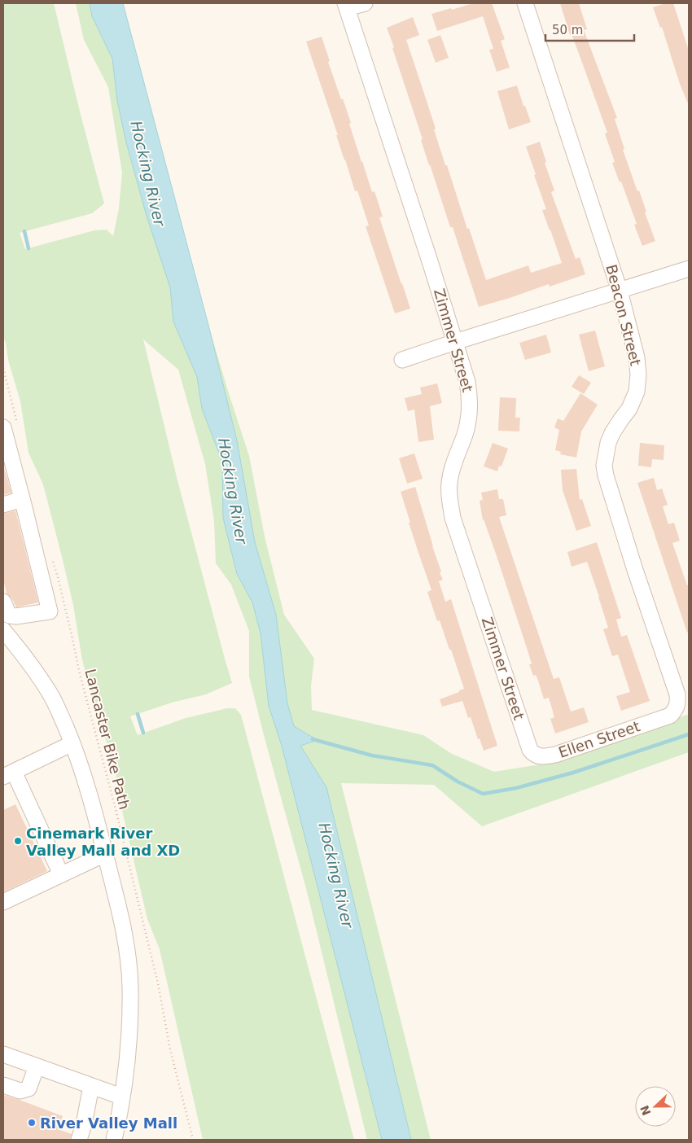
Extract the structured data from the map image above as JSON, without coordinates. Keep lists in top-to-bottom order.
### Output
{
  "streets": {
    "street": ["Beacon Street", "Zimmer Street", "Ellen Street"],
    "path": ["Lancaster Bike Path"]
  },
  "crossings": [
    ["Beacon Street", "Ellen Street"],
    ["Zimmer Street", "Ellen Street"]
  ],
  "water": ["Hocking River"],
  "places": ["Cinemark River Valley Mall and XD", "River Valley Mall"],
  "scale_bar": "50 m",
  "north": "left"
}
